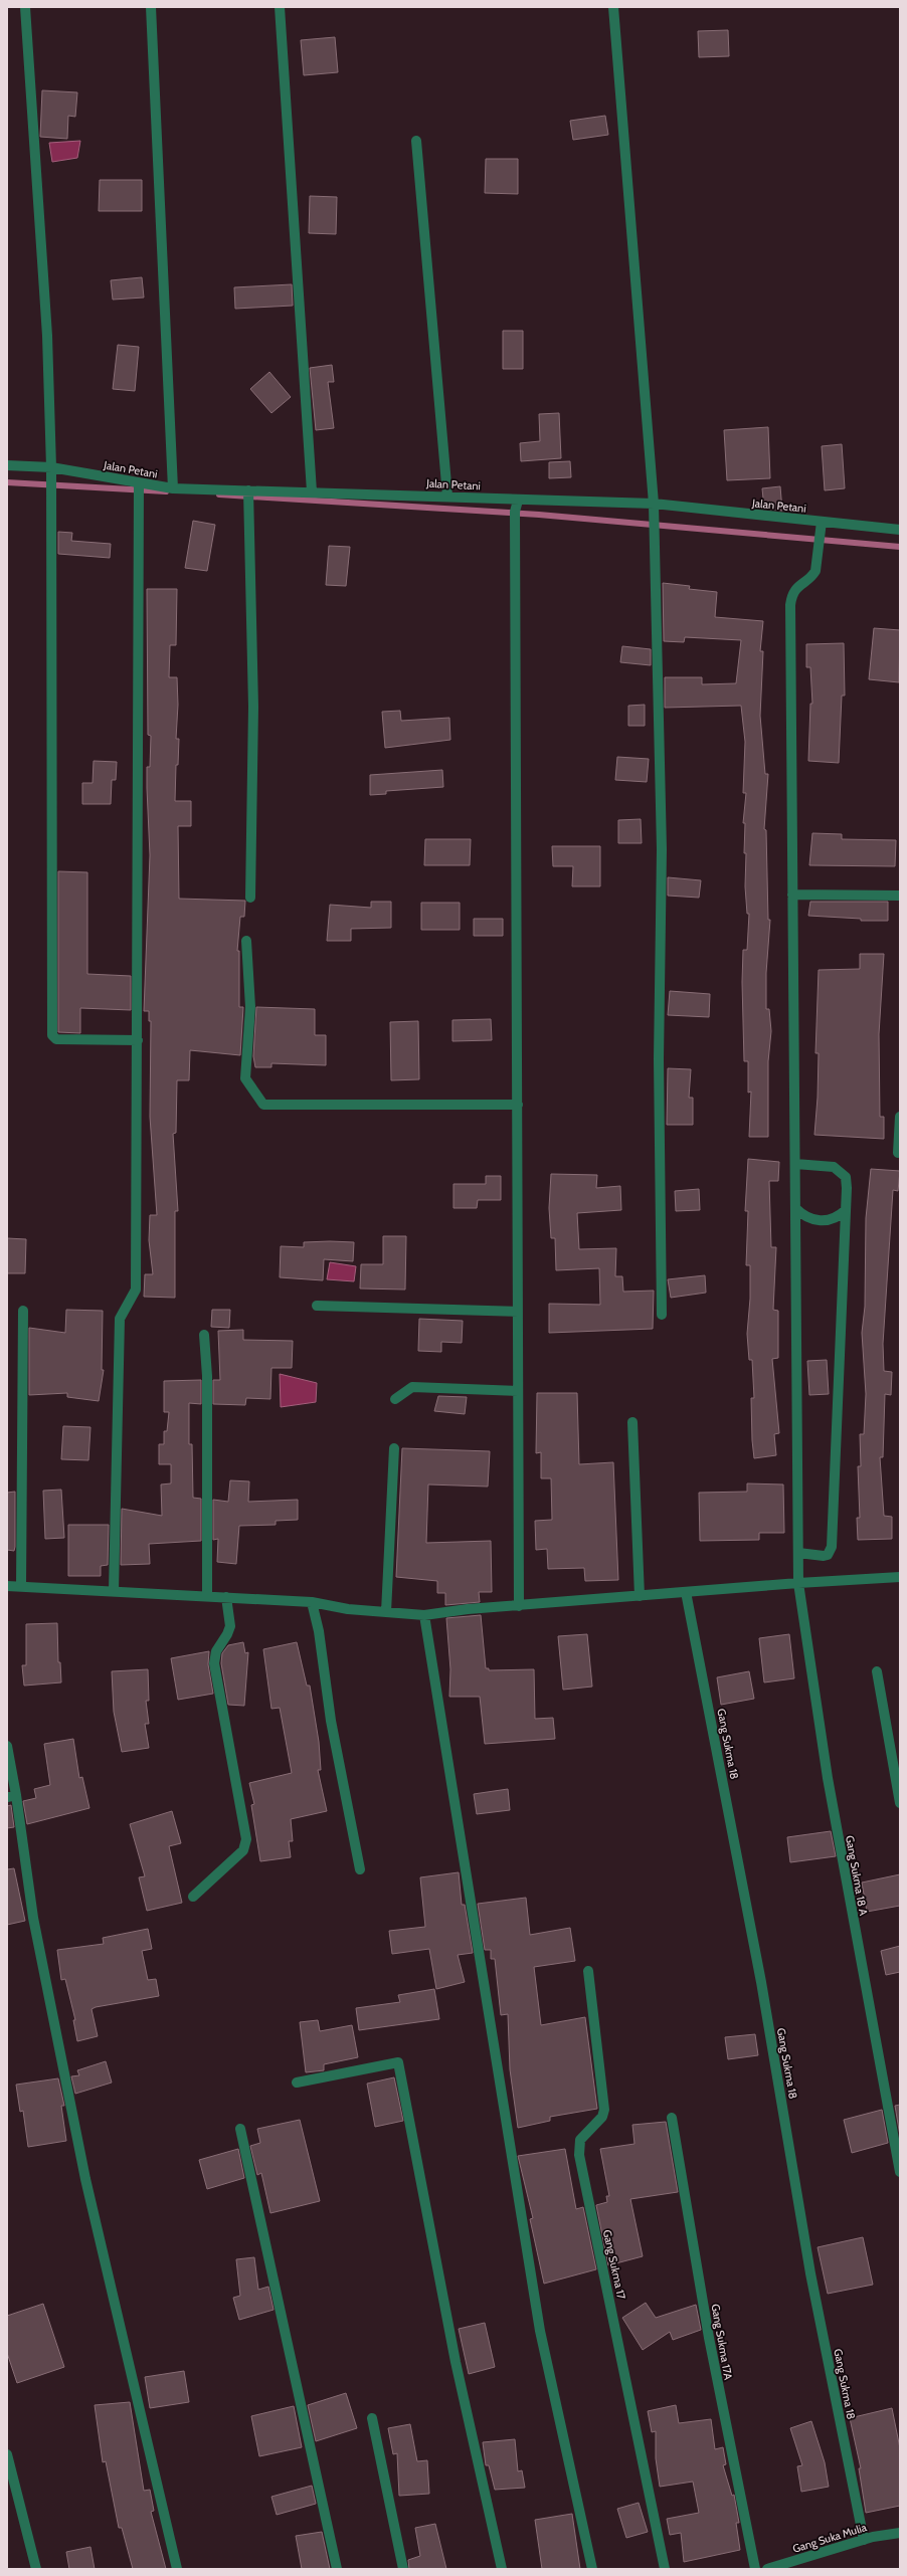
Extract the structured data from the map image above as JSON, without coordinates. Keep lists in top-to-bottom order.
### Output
{
  "streets": {
    "street": [
      "Jalan Petani",
      "Gang Sukma 18",
      "Gang Sukma 18 A",
      "Gang Sukma 17",
      "Gang Sukma 17A",
      "Gang Suka Mulia"
    ]
  },
  "crossings": [
    ["Gang Sukma 18", "Gang Suka Mulia"]
  ]
}
